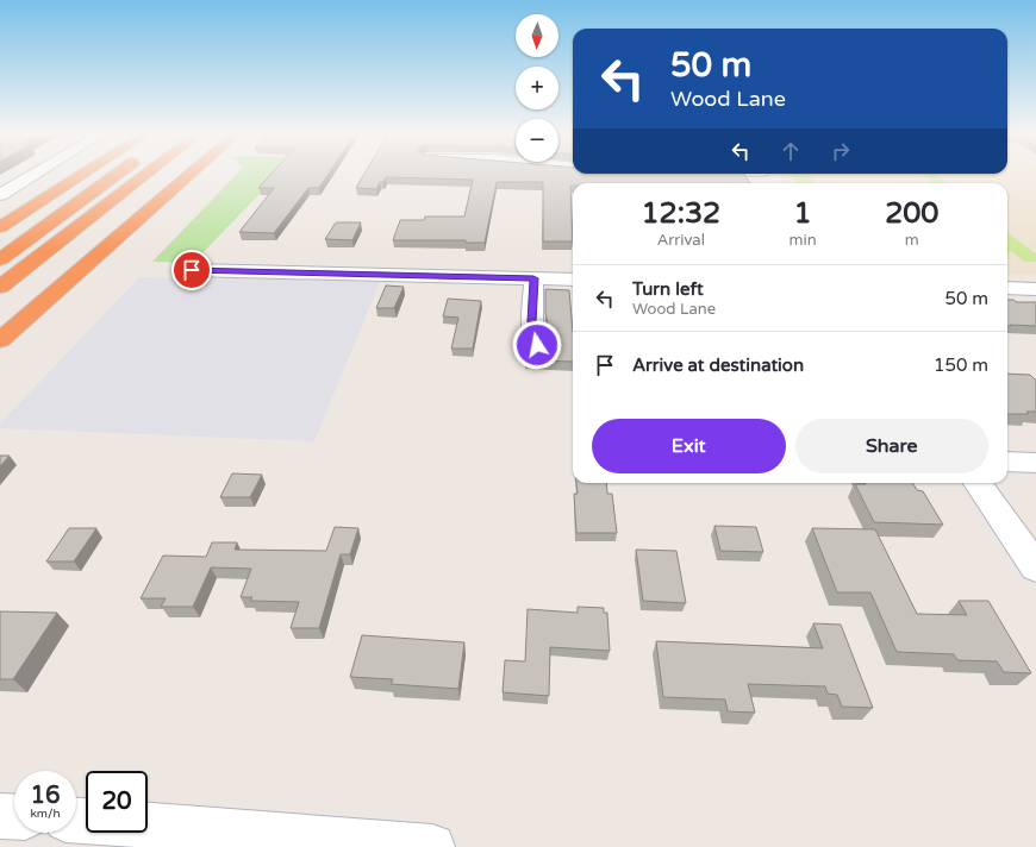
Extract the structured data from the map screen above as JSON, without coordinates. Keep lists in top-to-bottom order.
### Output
{
  "north": "bottom",
  "page": {
    "map_buttons": ["+", "−"],
    "turn": ["50 m", "Wood Lane"],
    "eta": [
      "12:32",
      "Arrival",
      "1",
      "min",
      "200",
      "m"
    ],
    "list": [
      {
        "name": "Turn left",
        "note": "Wood Lane",
        "value": "50 m"
      },
      {
        "name": "Arrive at destination",
        "value": "150 m"
      }
    ],
    "buttons": ["Exit", "Share"],
    "speed": "16 km/h",
    "limit": "20"
  }
}
